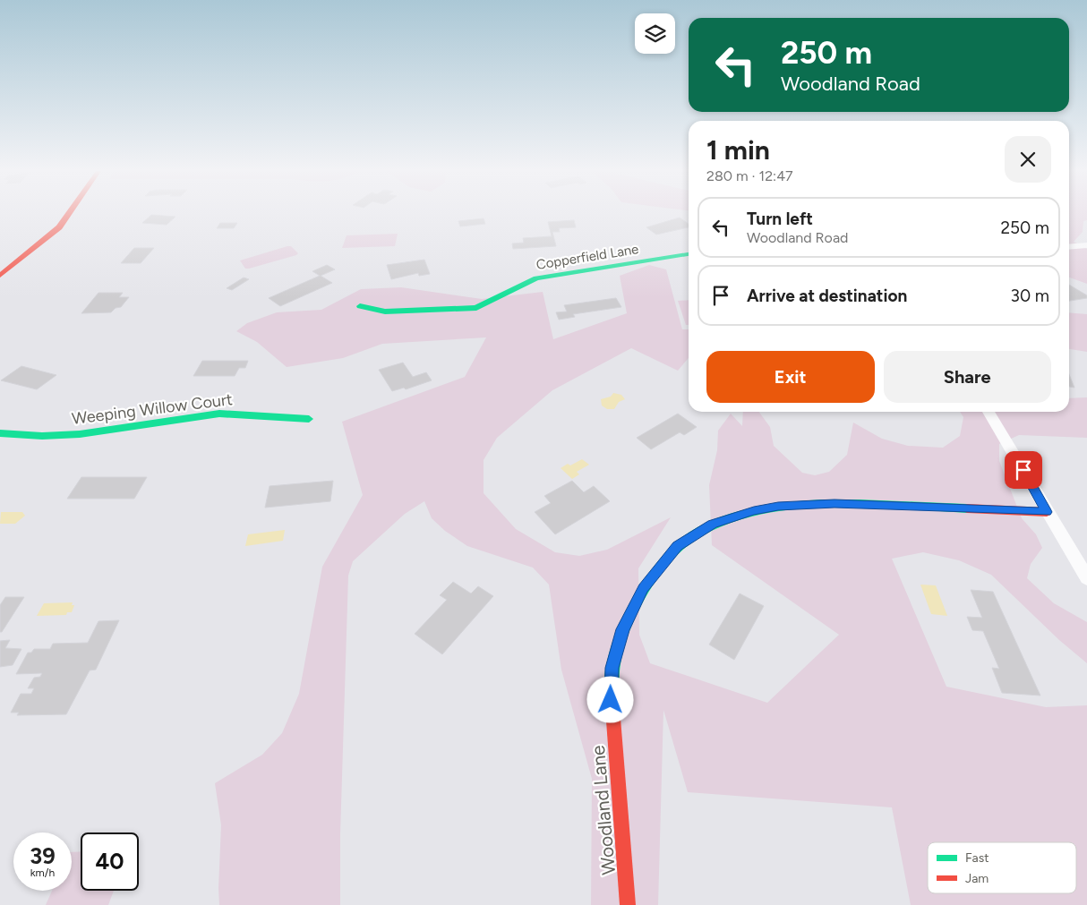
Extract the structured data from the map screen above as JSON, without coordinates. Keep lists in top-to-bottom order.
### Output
{
  "streets": {
    "street": ["Copperfield Lane", "Weeping Willow Court", "Woodland Lane"]
  },
  "legend": ["Fast", "Jam"],
  "page": {
    "turn": ["250 m", "Woodland Road"],
    "heading": ["1 min", "280 m · 12:47"],
    "list": [
      {
        "name": "Turn left",
        "note": "Woodland Road",
        "value": "250 m"
      },
      {
        "name": "Arrive at destination",
        "value": "30 m"
      }
    ],
    "buttons": ["Exit", "Share"],
    "speed": "39 km/h",
    "limit": "40"
  }
}
